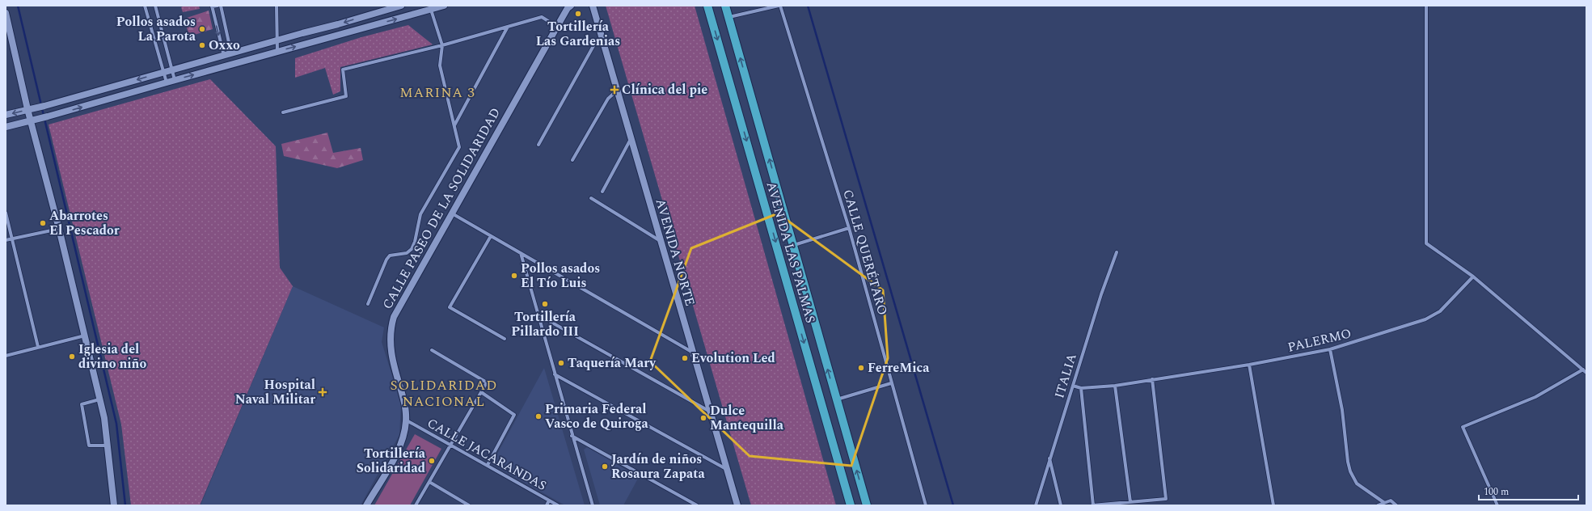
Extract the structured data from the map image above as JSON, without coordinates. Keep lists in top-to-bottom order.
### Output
{
  "streets": {
    "main road": ["AVENIDA LAS PALMAS"],
    "street": [
      "CALLE PASEO DE LA SOLIDARIDAD",
      "AVENIDA NORTE",
      "CALLE QUERÉTARO",
      "PALERMO",
      "ITALIA",
      "CALLE JACARANDAS"
    ]
  },
  "crossings": [
    ["CALLE PASEO DE LA SOLIDARIDAD", "CALLE JACARANDAS"],
    ["AVENIDA LAS PALMAS", "CALLE QUERÉTARO"]
  ],
  "districts": ["MARINA 3", "SOLIDARIDAD NACIONAL"],
  "places": {
    "other": [
      "Tortillería Las Gardenias",
      "Pollos asados La Parota",
      "Oxxo",
      "Abarrotes El Pescador",
      "Pollos asados El Tío Luis",
      "Tortillería Pillardo III",
      "Iglesia del divino niño",
      "Evolution Led",
      "Taquería Mary",
      "FerreMica",
      "Primaria Federal Vasco de Quiroga",
      "Dulce Mantequilla",
      "Tortillería Solidaridad",
      "Jardín de niños Rosaura Zapata"
    ],
    "health": ["Clínica del pie", "Hospital Naval Militar"]
  },
  "scale_bar": "100 m"
}
